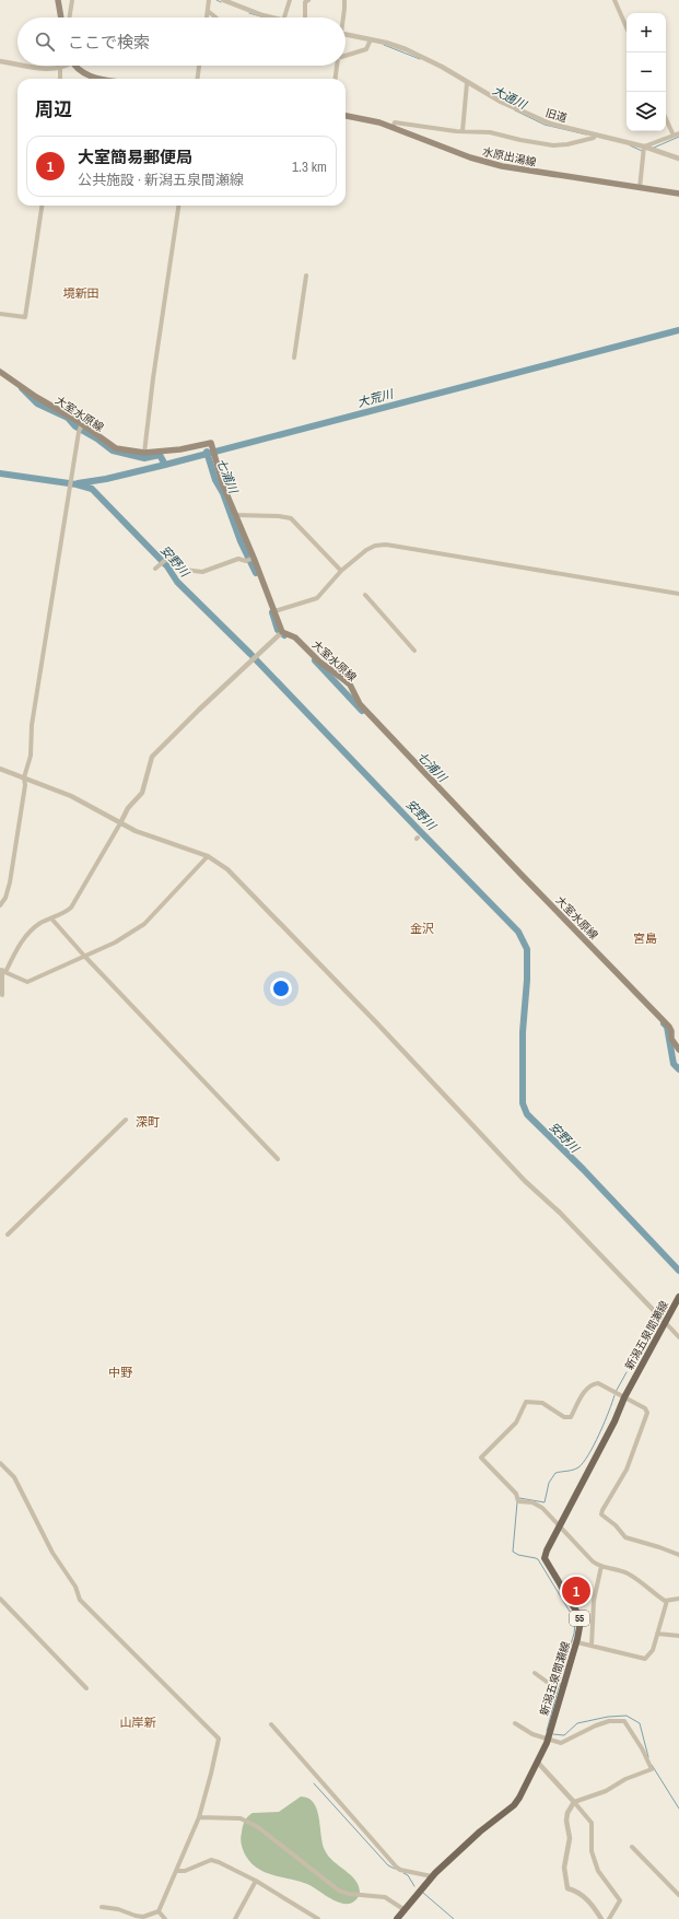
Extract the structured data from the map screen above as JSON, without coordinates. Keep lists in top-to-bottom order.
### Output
{
  "streets": {
    "main road": [
      "水原出湯線",
      "大室水原線",
      "新潟五泉間瀬線",
      "55"
    ],
    "street": ["旧道"]
  },
  "districts": [
    "境新田",
    "金沢",
    "宮島",
    "深町",
    "中野",
    "山岸新"
  ],
  "water": [
    "大通川",
    "大荒川",
    "七浦川",
    "安野川"
  ],
  "page": {
    "map_buttons": ["+", "−"],
    "search": "ここで検索",
    "heading": "周辺",
    "list": [
      {
        "mark": "1",
        "name": "大室簡易郵便局",
        "note": "公共施設 · 新潟五泉間瀬線",
        "value": "1.3 km"
      }
    ],
    "pins": "1"
  }
}
